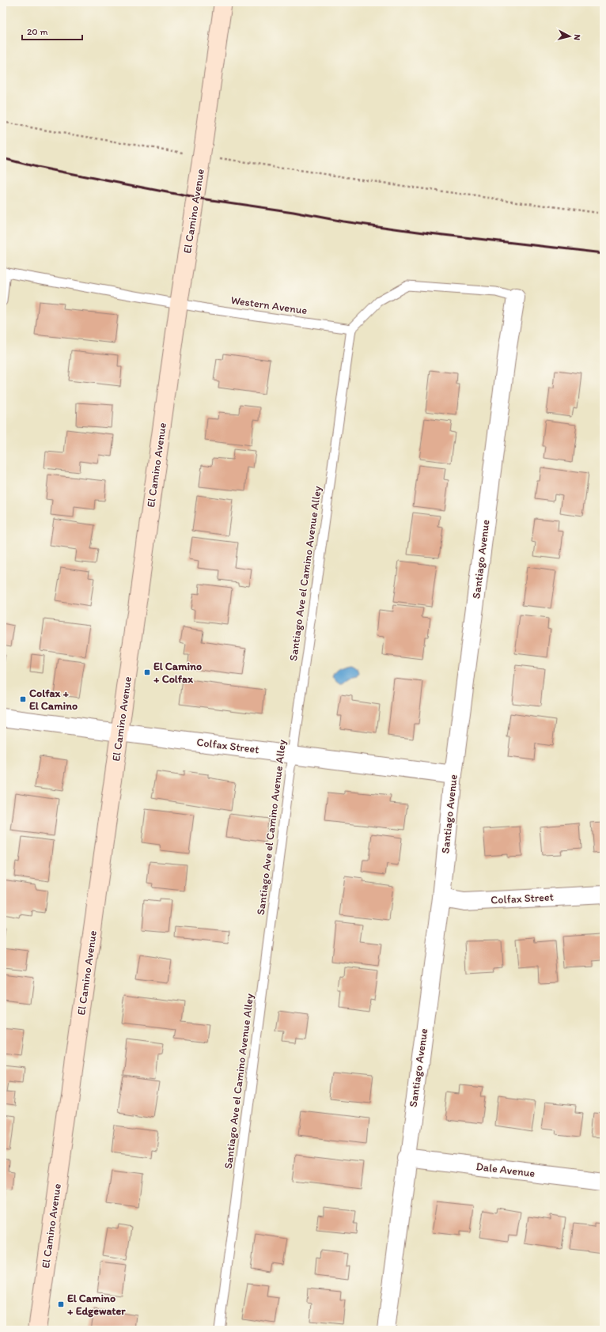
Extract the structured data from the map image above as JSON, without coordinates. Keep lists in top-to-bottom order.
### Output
{
  "streets": {
    "main road": ["El Camino Avenue"],
    "street": ["Santiago Avenue", "Colfax Street", "Dale Avenue"],
    "lane": ["Western Avenue", "Santiago Ave el Camino Avenue Alley"]
  },
  "crossings": [
    ["El Camino Avenue", "Western Avenue"],
    ["El Camino Avenue", "Colfax Street"],
    ["Western Avenue", "Santiago Ave el Camino Avenue Alley"],
    ["Santiago Avenue", "Colfax Street"],
    ["Santiago Avenue", "Dale Avenue"],
    ["Santiago Ave el Camino Avenue Alley", "Colfax Street"]
  ],
  "places": {
    "transit": ["El Camino + Colfax", "Colfax + El Camino", "El Camino + Edgewater"]
  },
  "scale_bar": "20 m",
  "north": "right"
}
